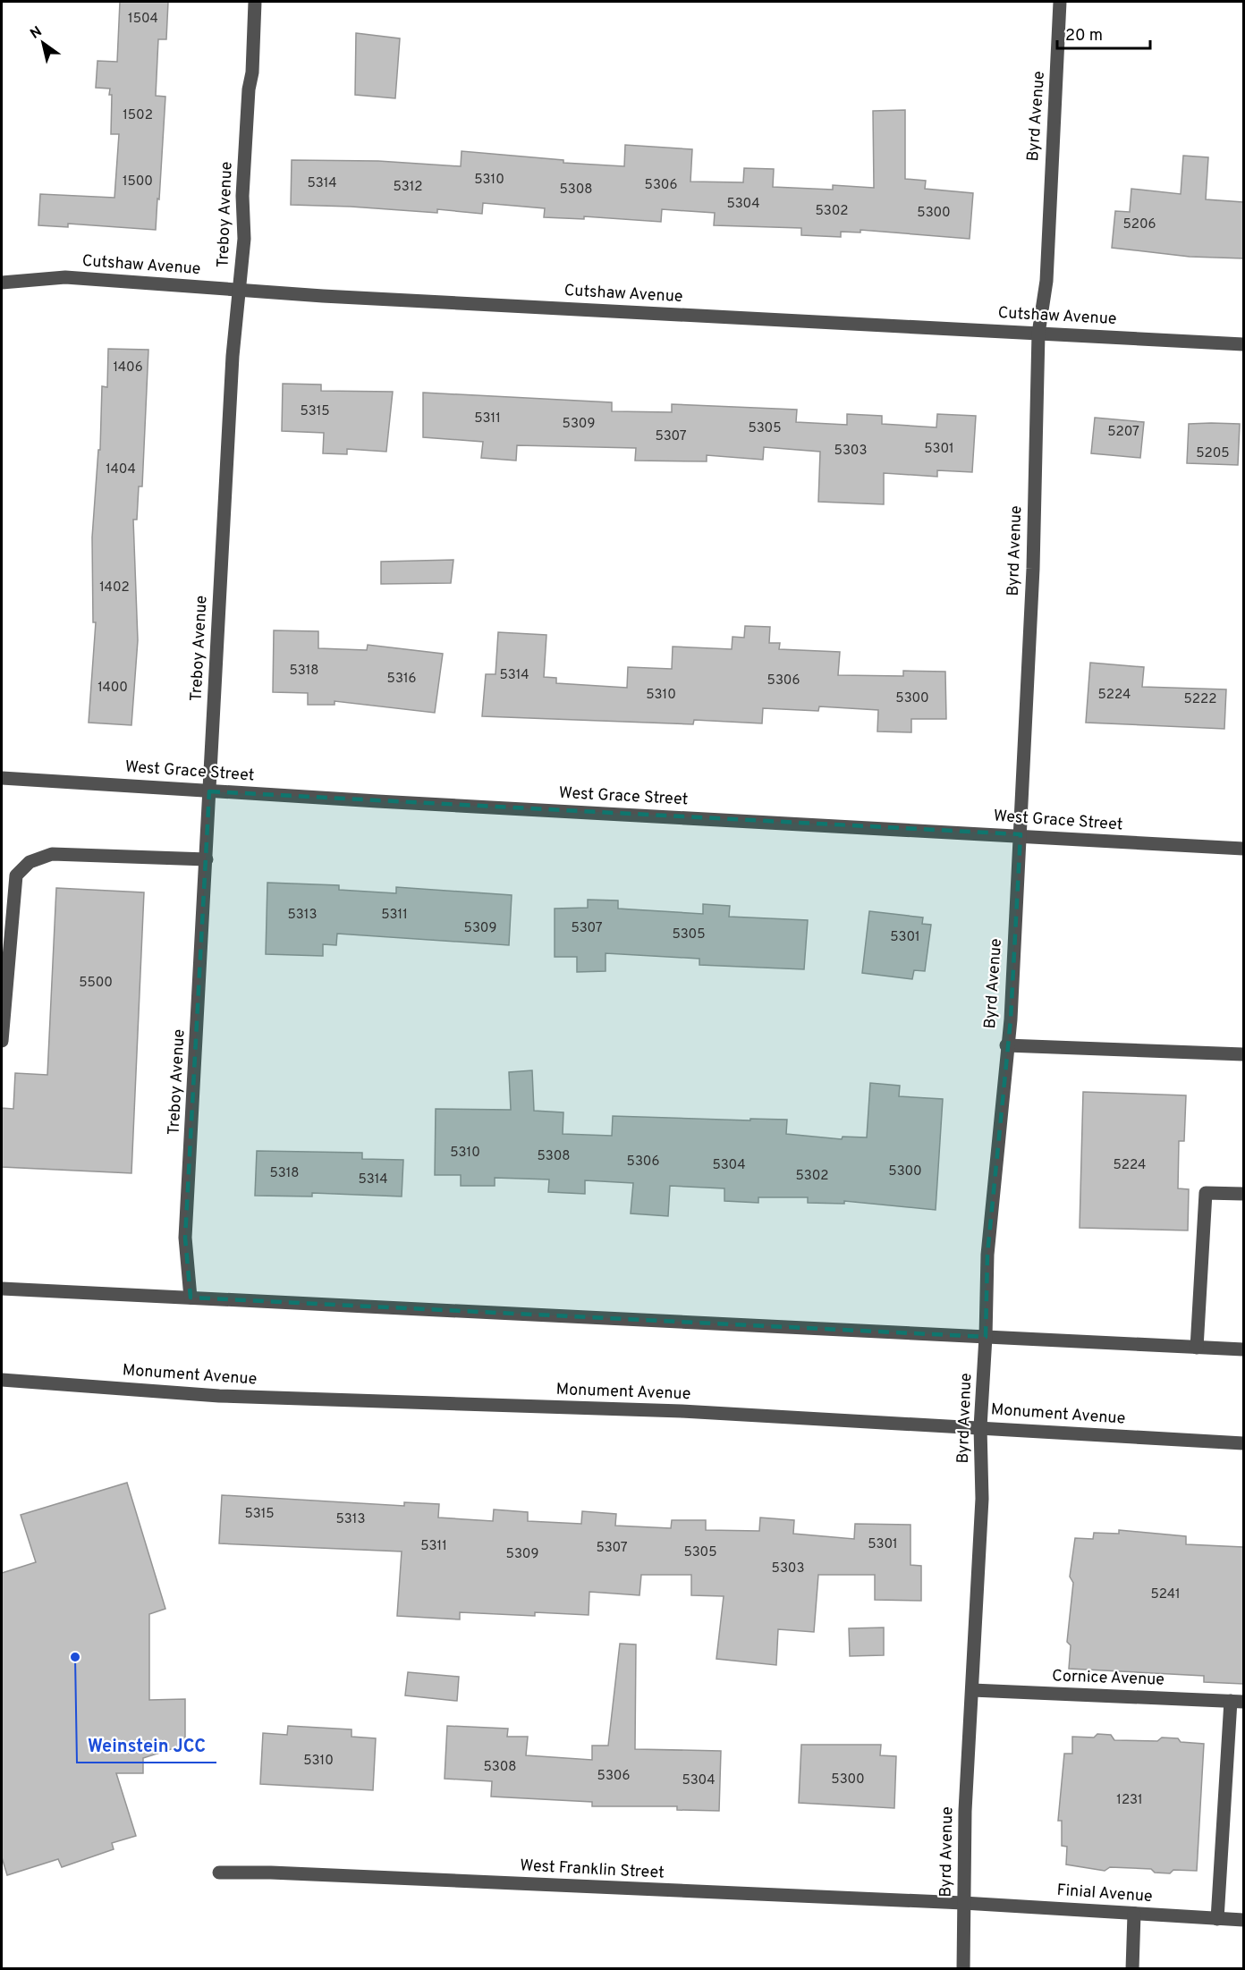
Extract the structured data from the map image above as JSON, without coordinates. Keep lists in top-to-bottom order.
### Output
{
  "streets": {
    "street": [
      "Byrd Avenue",
      "Treboy Avenue",
      "Cutshaw Avenue",
      "West Grace Street",
      "Monument Avenue",
      "Cornice Avenue",
      "West Franklin Street",
      "Finial Avenue"
    ]
  },
  "crossings": [
    ["Byrd Avenue", "Cutshaw Avenue"],
    ["Byrd Avenue", "West Grace Street"],
    ["Byrd Avenue", "Monument Avenue"],
    ["Byrd Avenue", "Cornice Avenue"],
    ["Byrd Avenue", "West Franklin Street"],
    ["Byrd Avenue", "Finial Avenue"],
    ["Treboy Avenue", "Cutshaw Avenue"],
    ["Treboy Avenue", "West Grace Street"],
    ["West Franklin Street", "Finial Avenue"]
  ],
  "places": ["Weinstein JCC"],
  "house_numbers": [
    "1504",
    "1502",
    "5310",
    "1500",
    "5314",
    "5306",
    "5312",
    "5308",
    "5304",
    "5302",
    "5300",
    "5206",
    "1406",
    "5315",
    "5311",
    "5309",
    "5305",
    "5207",
    "5307",
    "5301",
    "5303",
    "5205",
    "1404",
    "1402",
    "5318",
    "5314",
    "5316",
    "5306",
    "1400",
    "5310",
    "5224",
    "5300",
    "5222",
    "5313",
    "5311",
    "5309",
    "5307",
    "5305",
    "5301",
    "5500",
    "5310",
    "5308",
    "5306",
    "5304",
    "5224",
    "5300",
    "5318",
    "5302",
    "5314",
    "5315",
    "5313",
    "5301",
    "5311",
    "5307",
    "5305",
    "5309",
    "5303",
    "5241",
    "5310",
    "5308",
    "5306",
    "5300",
    "5304",
    "1231"
  ],
  "scale_bar": "20 m",
  "north": "top left"
}
